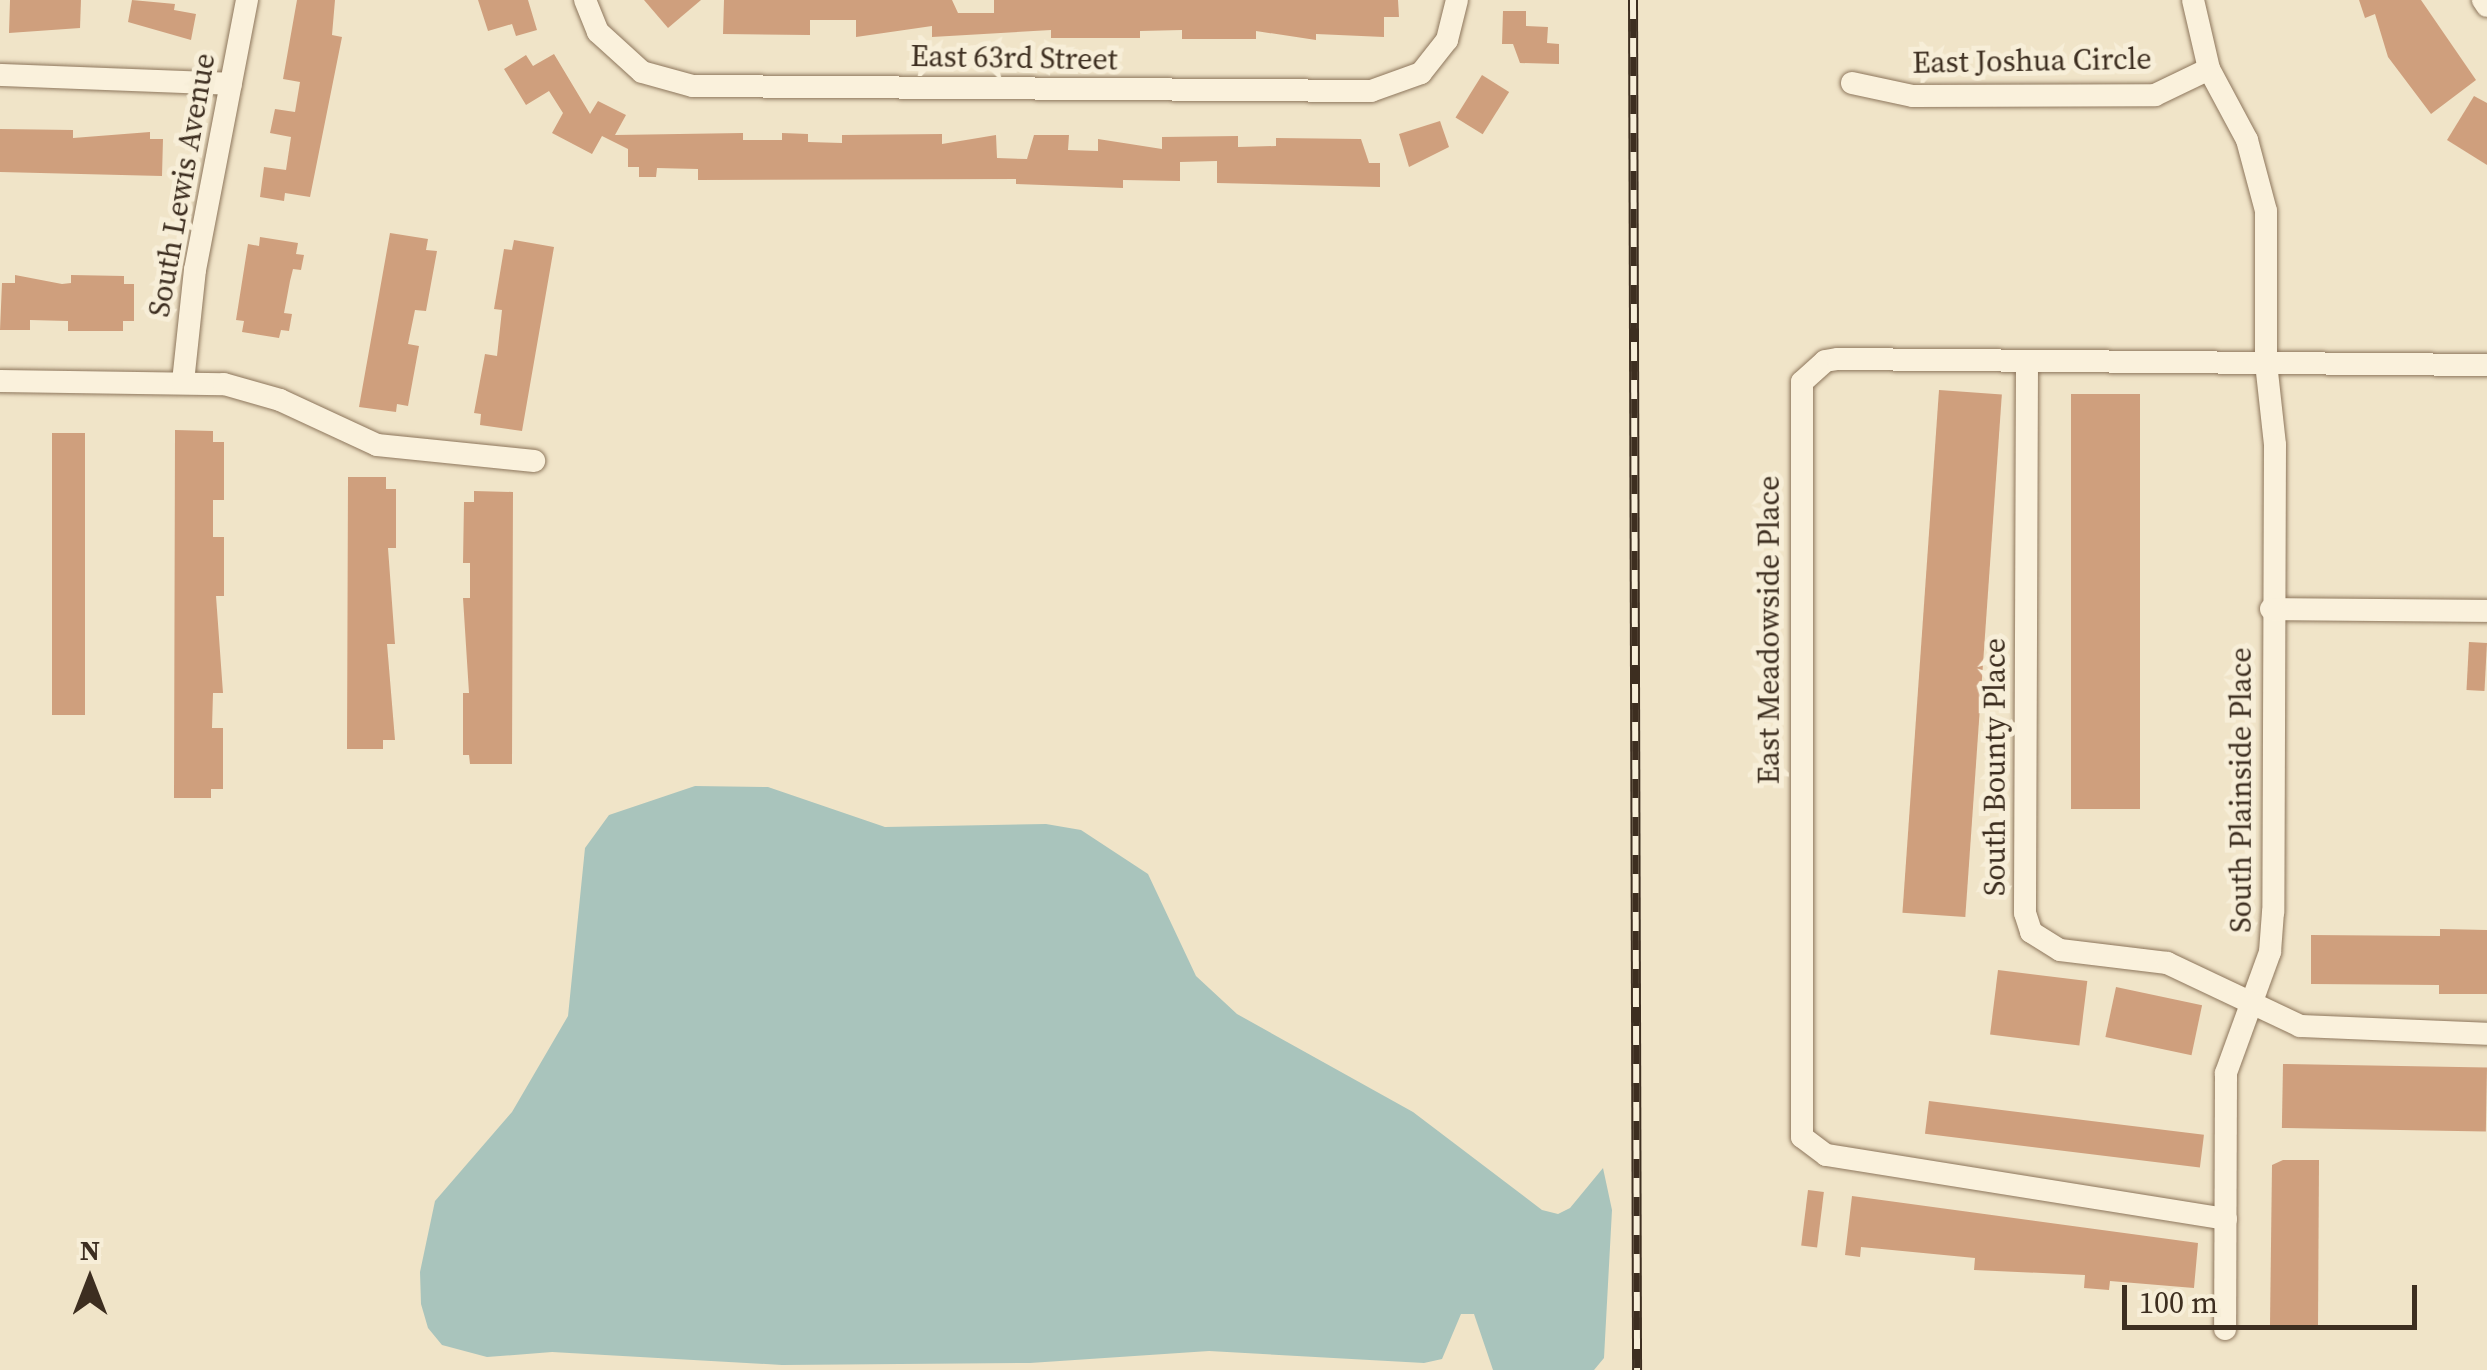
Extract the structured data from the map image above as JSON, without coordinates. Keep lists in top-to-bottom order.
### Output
{
  "streets": {
    "street": [
      "East 63rd Street",
      "East Joshua Circle",
      "South Lewis Avenue",
      "East Meadowside Place",
      "South Bounty Place",
      "South Plainside Place"
    ]
  },
  "crossings": [
    ["East Joshua Circle", "South Plainside Place"],
    ["East Meadowside Place", "South Bounty Place"],
    ["East Meadowside Place", "South Plainside Place"],
    ["South Bounty Place", "South Plainside Place"]
  ],
  "scale_bar": "100 m",
  "north": "top"
}
